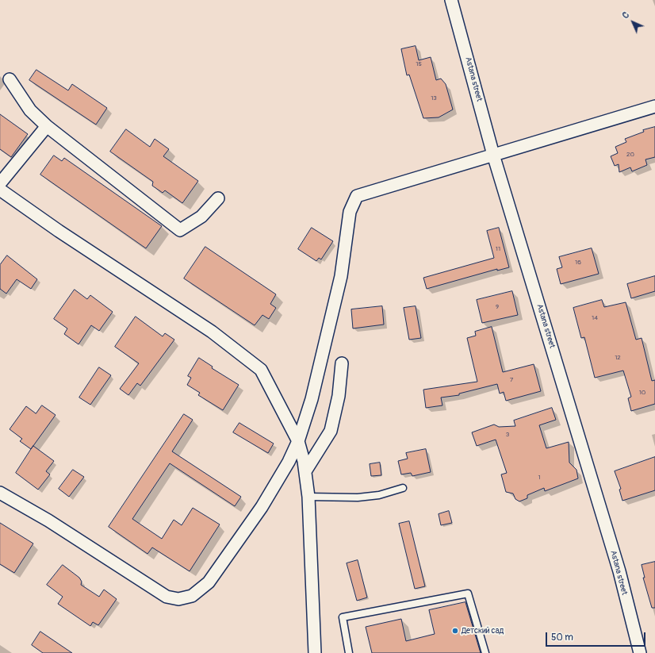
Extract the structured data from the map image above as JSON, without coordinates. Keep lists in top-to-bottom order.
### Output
{
  "streets": {
    "street": ["Astana street"]
  },
  "places": ["Детский сад"],
  "house_numbers": [
    "15",
    "13",
    "20",
    "11",
    "16",
    "9",
    "14",
    "12",
    "7",
    "10",
    "3",
    "1"
  ],
  "scale_bar": "50 m",
  "north": "top left"
}
